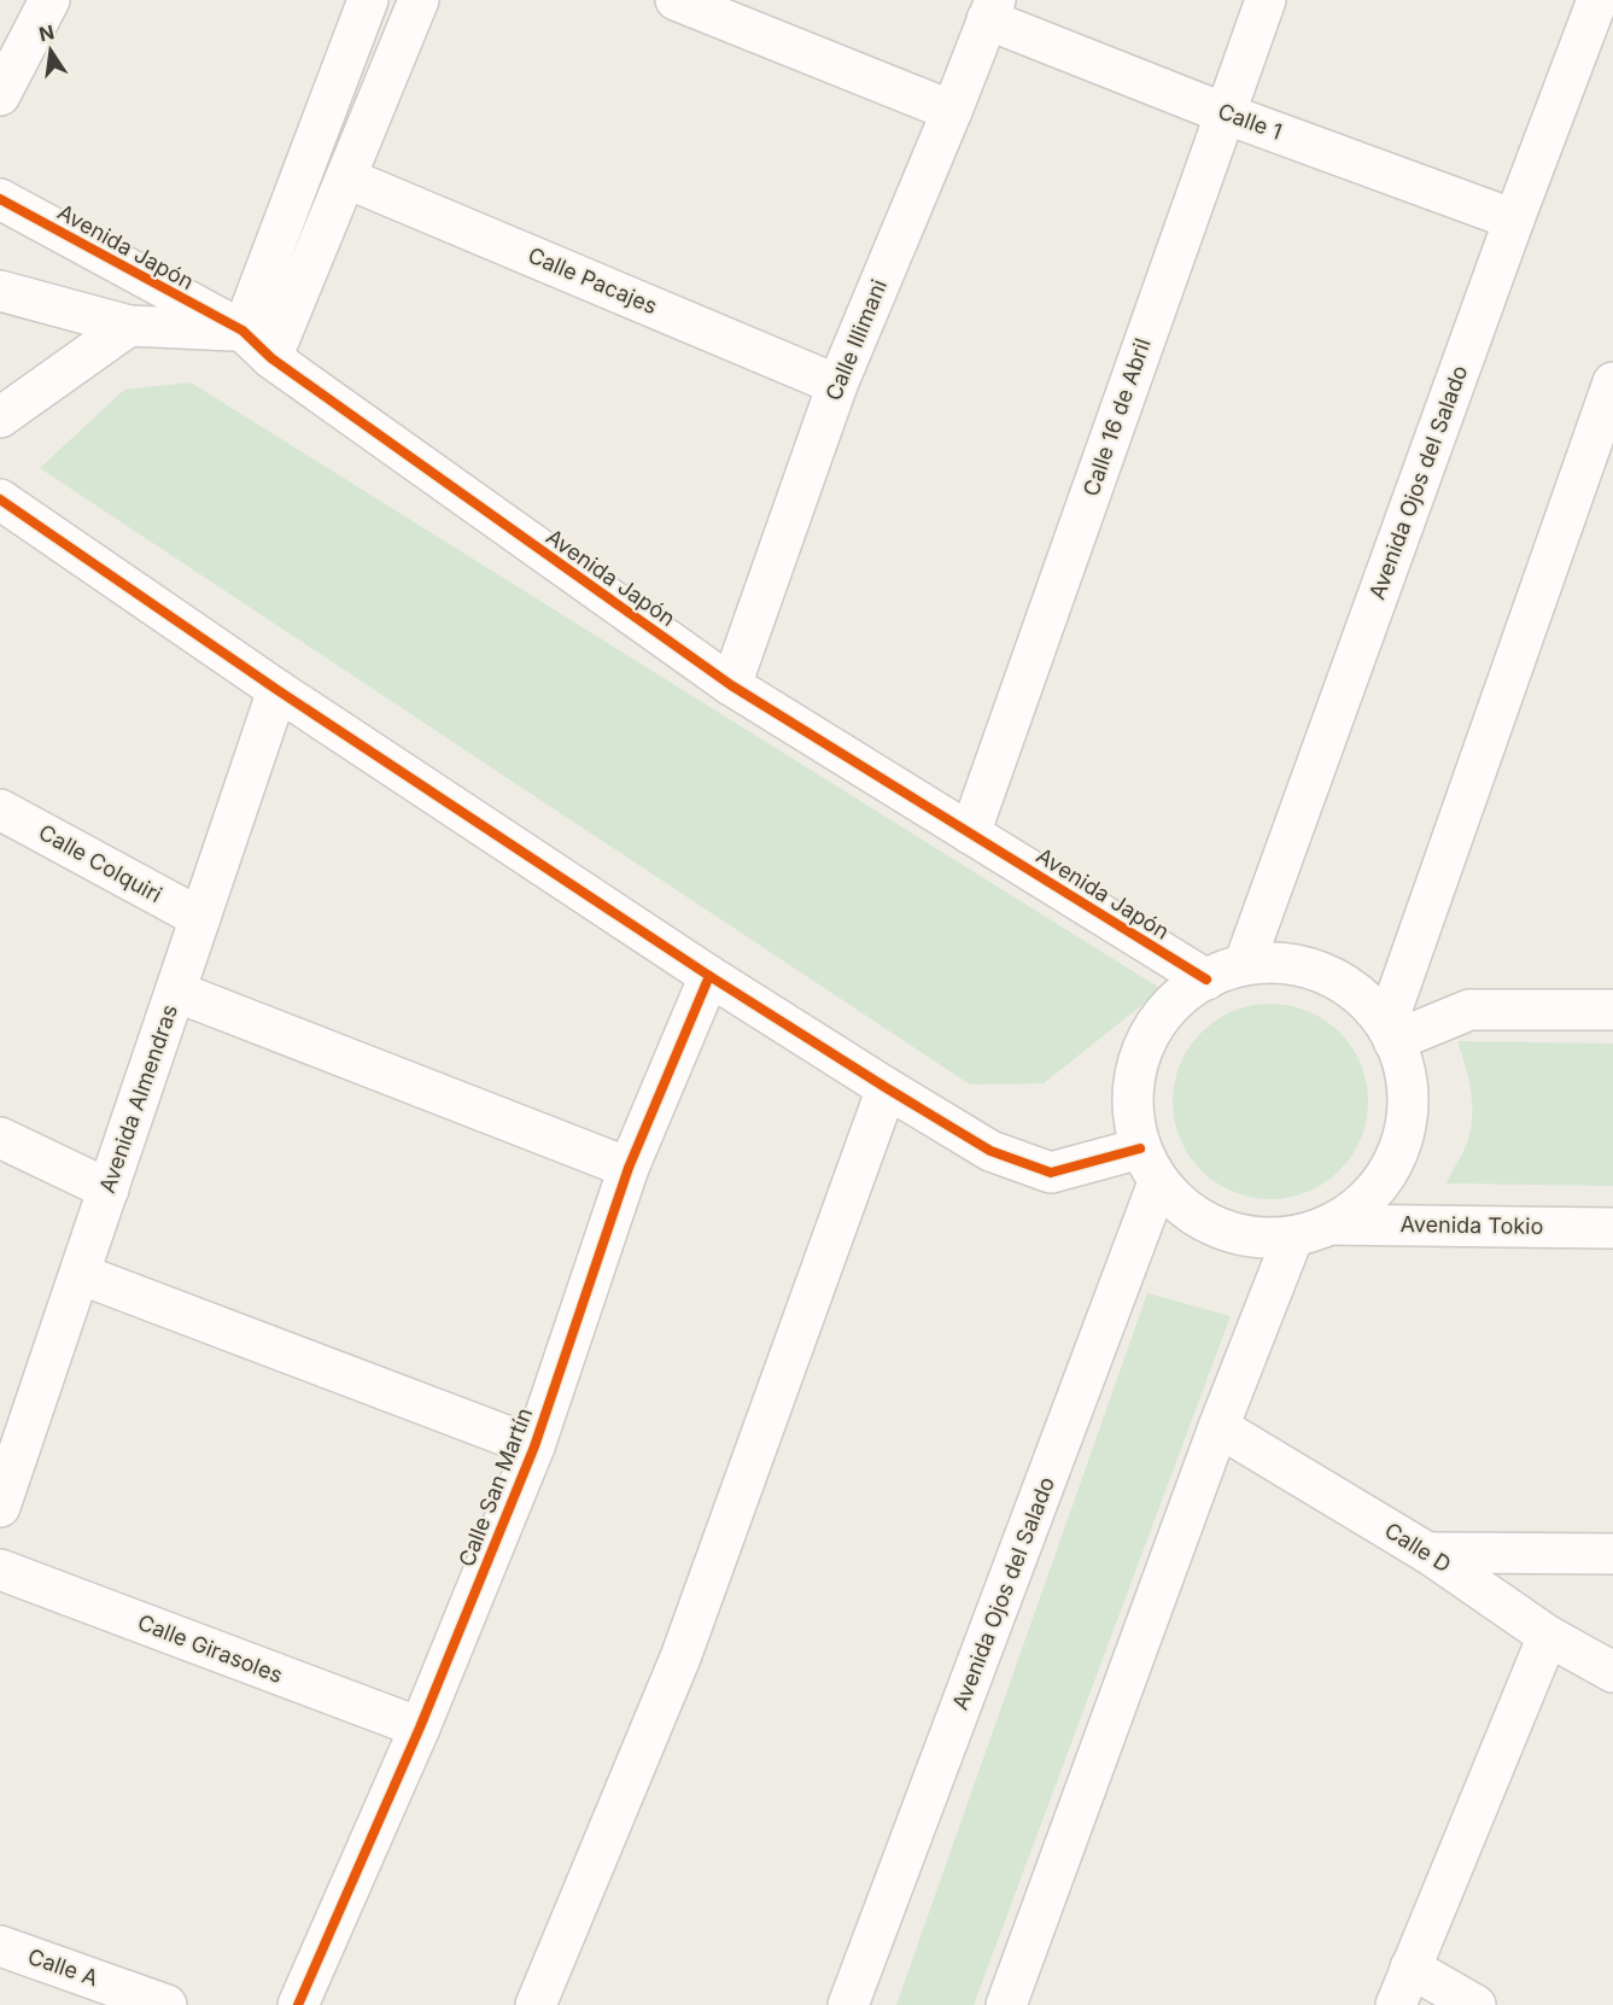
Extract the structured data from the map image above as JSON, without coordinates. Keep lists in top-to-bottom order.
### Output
{
  "streets": {
    "street": [
      "Calle 1",
      "Avenida Japón",
      "Calle Pacajes",
      "Calle Illimani",
      "Calle 16 de Abril",
      "Avenida Ojos del Salado",
      "Calle Colquiri",
      "Avenida Almendras",
      "Avenida Tokio",
      "Calle San Martín",
      "Calle D",
      "Calle Girasoles",
      "Calle A"
    ]
  },
  "crossings": [
    ["Calle 1", "Calle Illimani"],
    ["Calle 1", "Calle 16 de Abril"],
    ["Calle 1", "Avenida Ojos del Salado"],
    ["Avenida Japón", "Calle Illimani"],
    ["Avenida Japón", "Calle 16 de Abril"],
    ["Calle Pacajes", "Calle Illimani"],
    ["Calle Colquiri", "Avenida Almendras"],
    ["Calle San Martín", "Calle Girasoles"]
  ],
  "north": "top"
}
